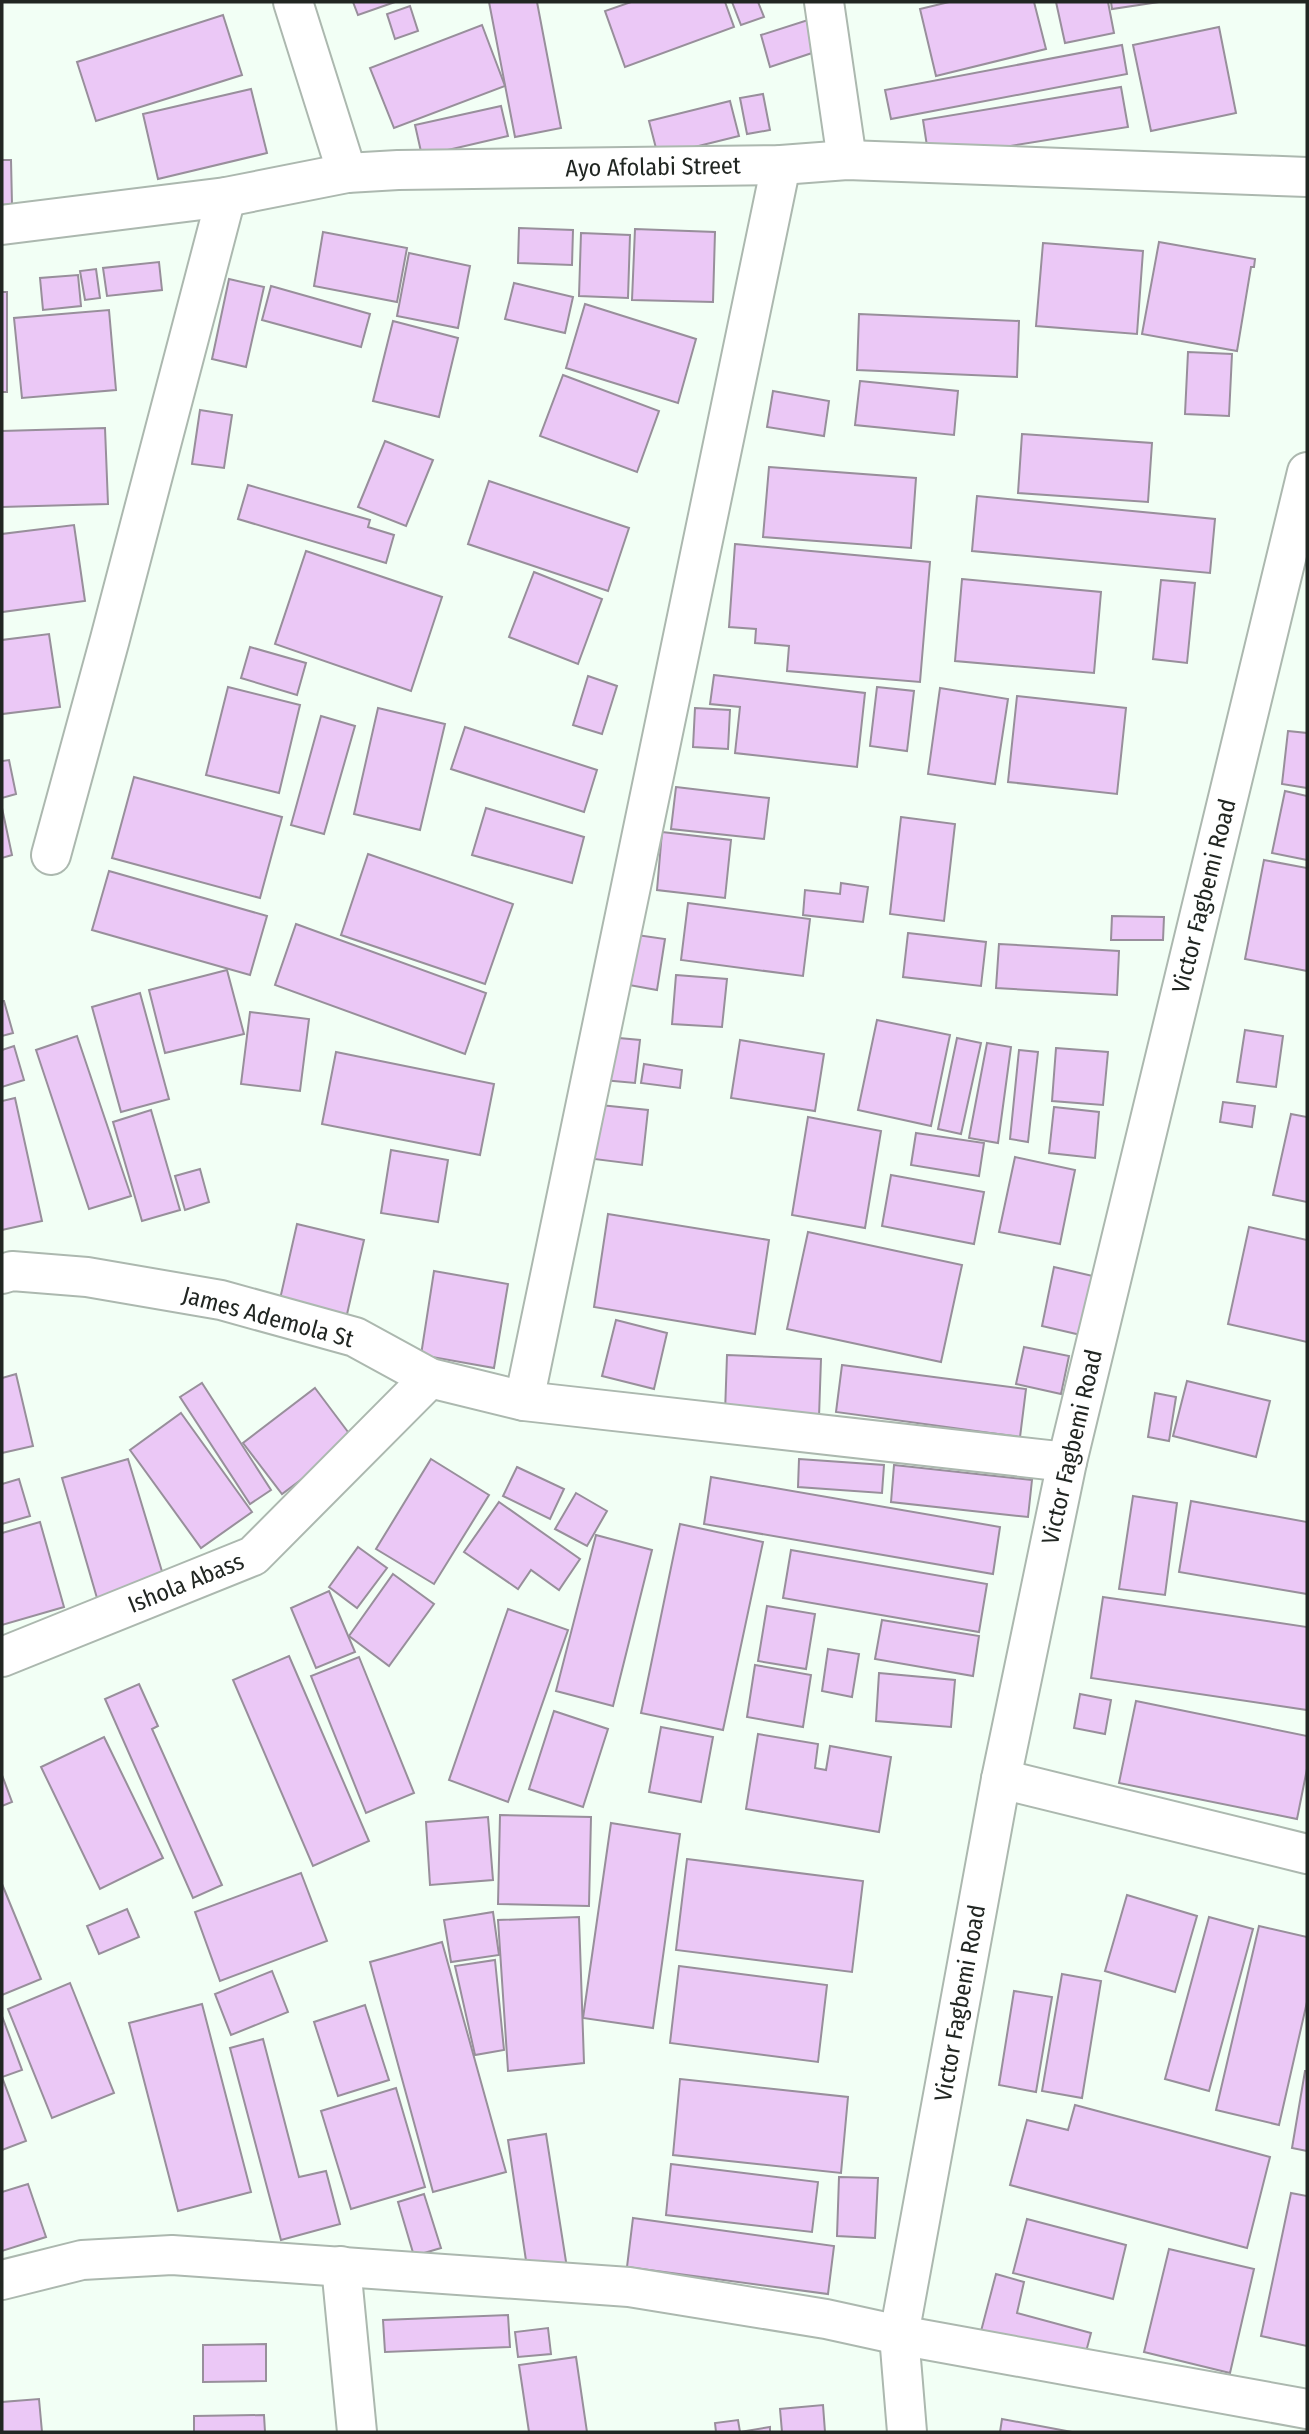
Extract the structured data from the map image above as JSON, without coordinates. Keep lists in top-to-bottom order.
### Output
{
  "streets": {
    "street": [
      "Ayo Afolabi Street",
      "Victor Fagbemi Road",
      "James Ademola St",
      "Ishola Abass"
    ]
  },
  "crossings": [
    ["Victor Fagbemi Road", "James Ademola St"],
    ["James Ademola St", "Ishola Abass"]
  ]
}
